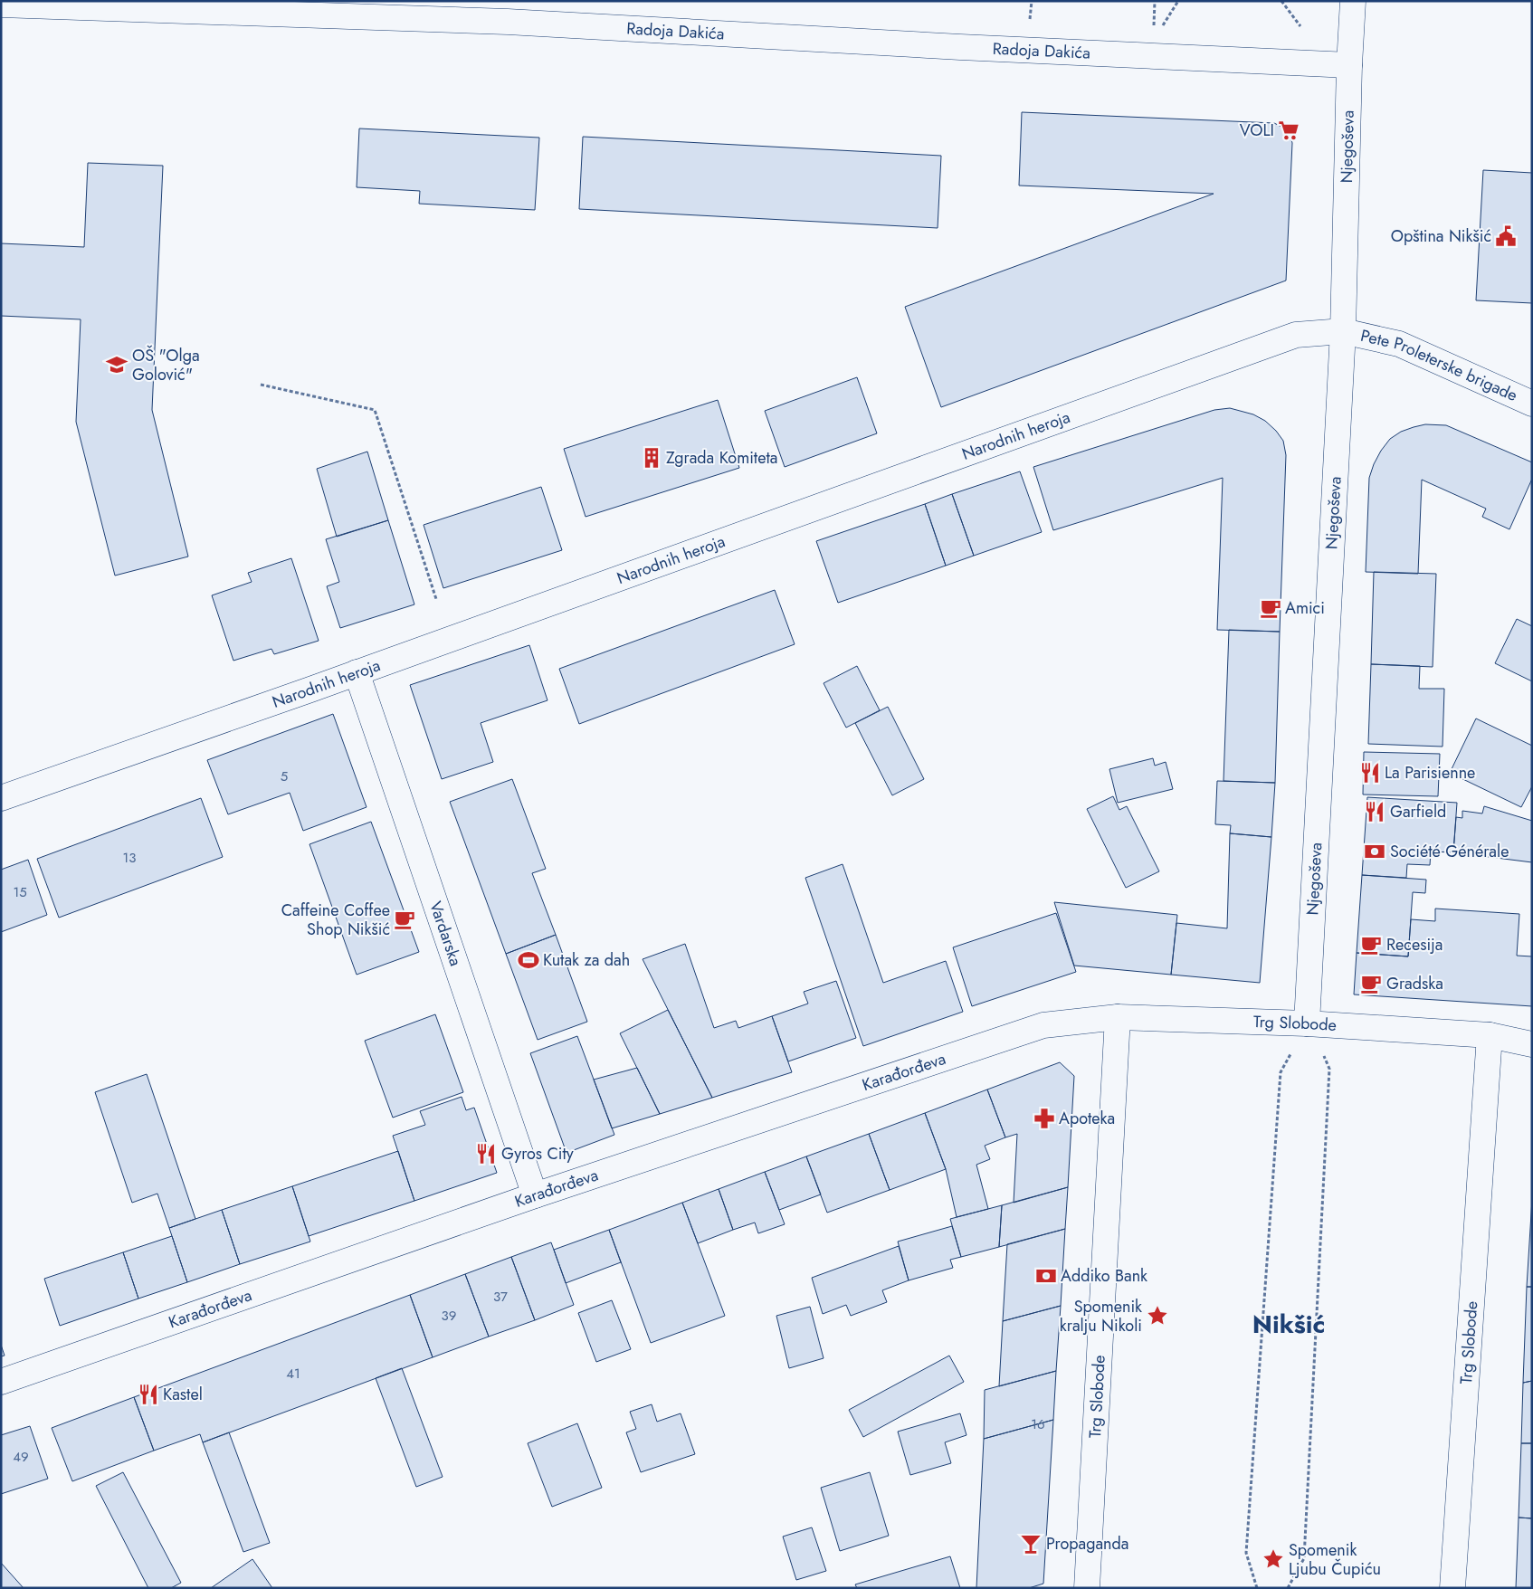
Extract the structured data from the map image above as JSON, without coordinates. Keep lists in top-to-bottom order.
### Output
{
  "streets": {
    "street": [
      "Radoja Dakića",
      "Njegoševa",
      "Pete Proleterske brigade",
      "Narodnih heroja",
      "Vardarska",
      "Trg Slobode",
      "Karađorđeva"
    ]
  },
  "crossings": [
    ["Radoja Dakića", "Njegoševa"],
    ["Njegoševa", "Pete Proleterske brigade"],
    ["Njegoševa", "Narodnih heroja"],
    ["Njegoševa", "Trg Slobode"],
    ["Pete Proleterske brigade", "Narodnih heroja"],
    ["Narodnih heroja", "Vardarska"],
    ["Vardarska", "Karađorđeva"],
    ["Trg Slobode", "Karađorđeva"]
  ],
  "districts": ["Nikšić"],
  "places": {
    "supermarket": ["VOLI"],
    "public building": ["Opština Nikšić"],
    "school or university": ["OŠ \"Olga Golović\""],
    "building": ["Zgrada Komiteta"],
    "cafe": [
      "Amici",
      "Caffeine Coffee Shop Nikšić",
      "Recesija",
      "Gradska"
    ],
    "restaurant": [
      "La Parisienne",
      "Garfield",
      "Gyros City",
      "Kastel"
    ],
    "bank": ["Société Générale", "Addiko Bank"],
    "sports": ["Kutak za dah"],
    "pharmacy": ["Apoteka"],
    "place": ["Spomenik kralju Nikoli", "Spomenik Ljubu Čupiću"],
    "bar": ["Propaganda"]
  },
  "house_numbers": [
    "5",
    "13",
    "15",
    "37",
    "39",
    "41",
    "16",
    "49"
  ]
}
